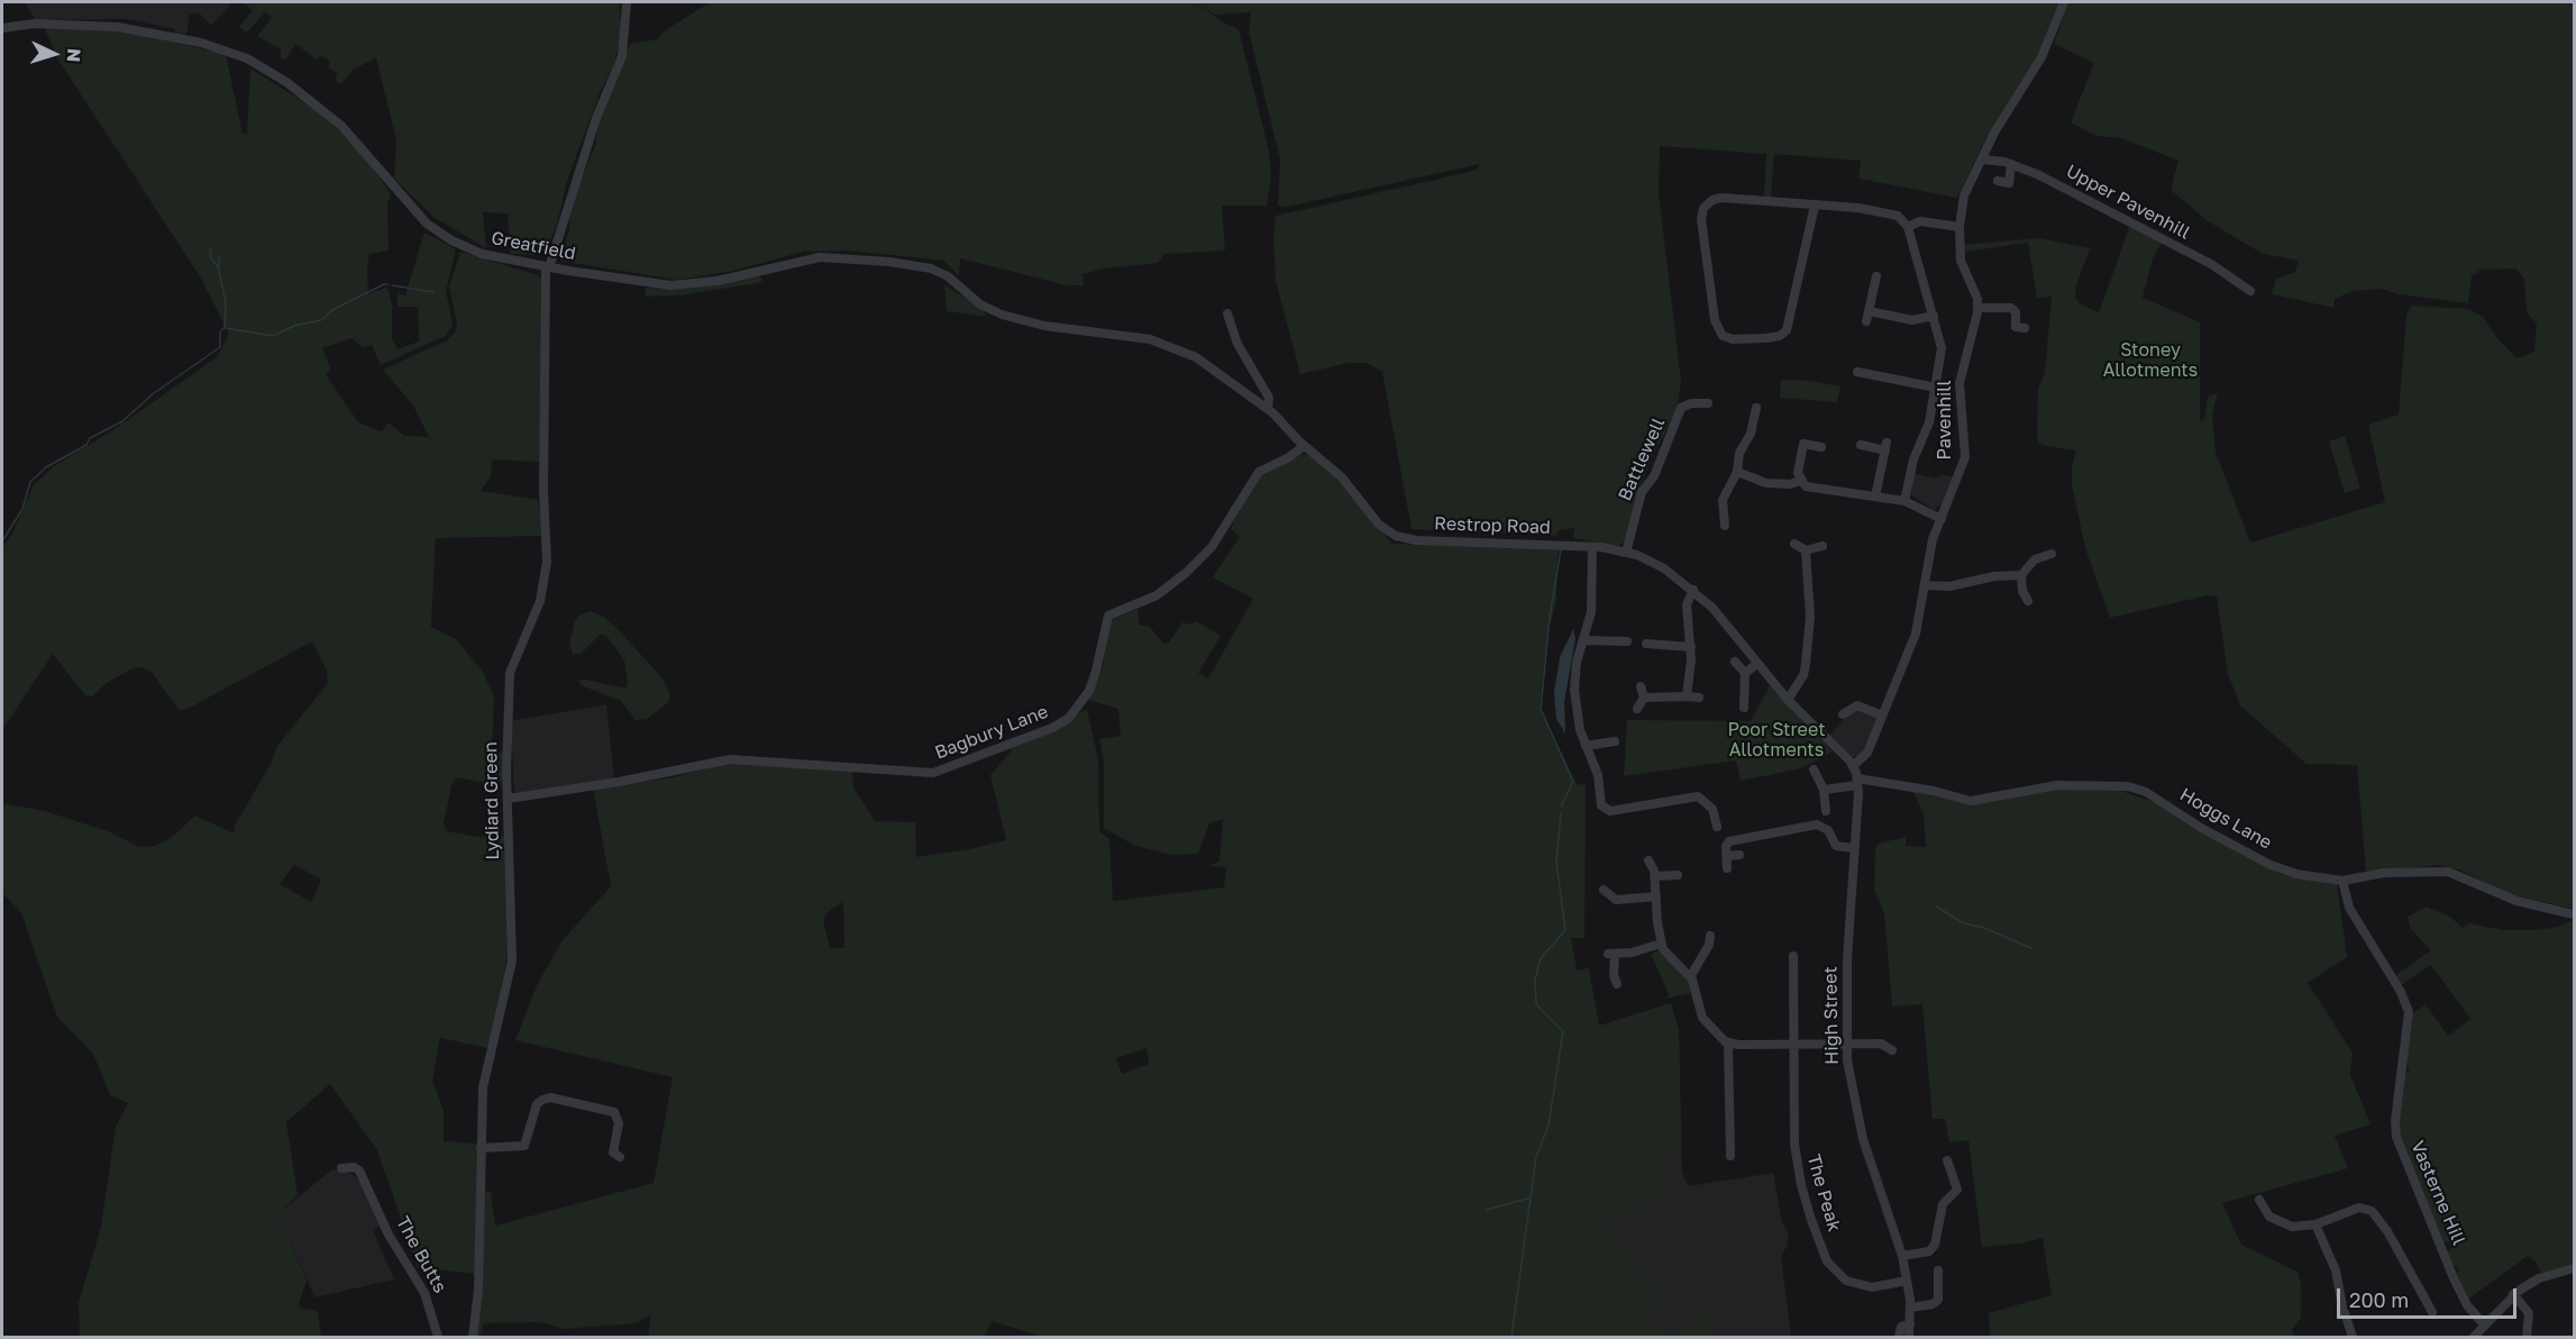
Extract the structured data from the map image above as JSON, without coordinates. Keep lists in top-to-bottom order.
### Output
{
  "streets": {
    "street": [
      "Upper Pavenhill",
      "Greatfield",
      "Pavenhill",
      "Battlewell",
      "Restrop Road",
      "Bagbury Lane",
      "Lydiard Green",
      "Hoggs Lane",
      "High Street",
      "The Peak",
      "Vasterne Hill",
      "The Butts"
    ]
  },
  "crossings": [
    ["Upper Pavenhill", "Pavenhill"],
    ["Greatfield", "Restrop Road"],
    ["Greatfield", "Lydiard Green"],
    ["Pavenhill", "Restrop Road"],
    ["Pavenhill", "High Street"],
    ["Battlewell", "Restrop Road"],
    ["Restrop Road", "Bagbury Lane"],
    ["Restrop Road", "High Street"],
    ["Bagbury Lane", "Lydiard Green"],
    ["Hoggs Lane", "High Street"],
    ["Hoggs Lane", "Vasterne Hill"],
    ["High Street", "The Peak"]
  ],
  "parks": ["Stoney Allotments", "Poor Street Allotments"],
  "scale_bar": "200 m",
  "north": "right"
}
